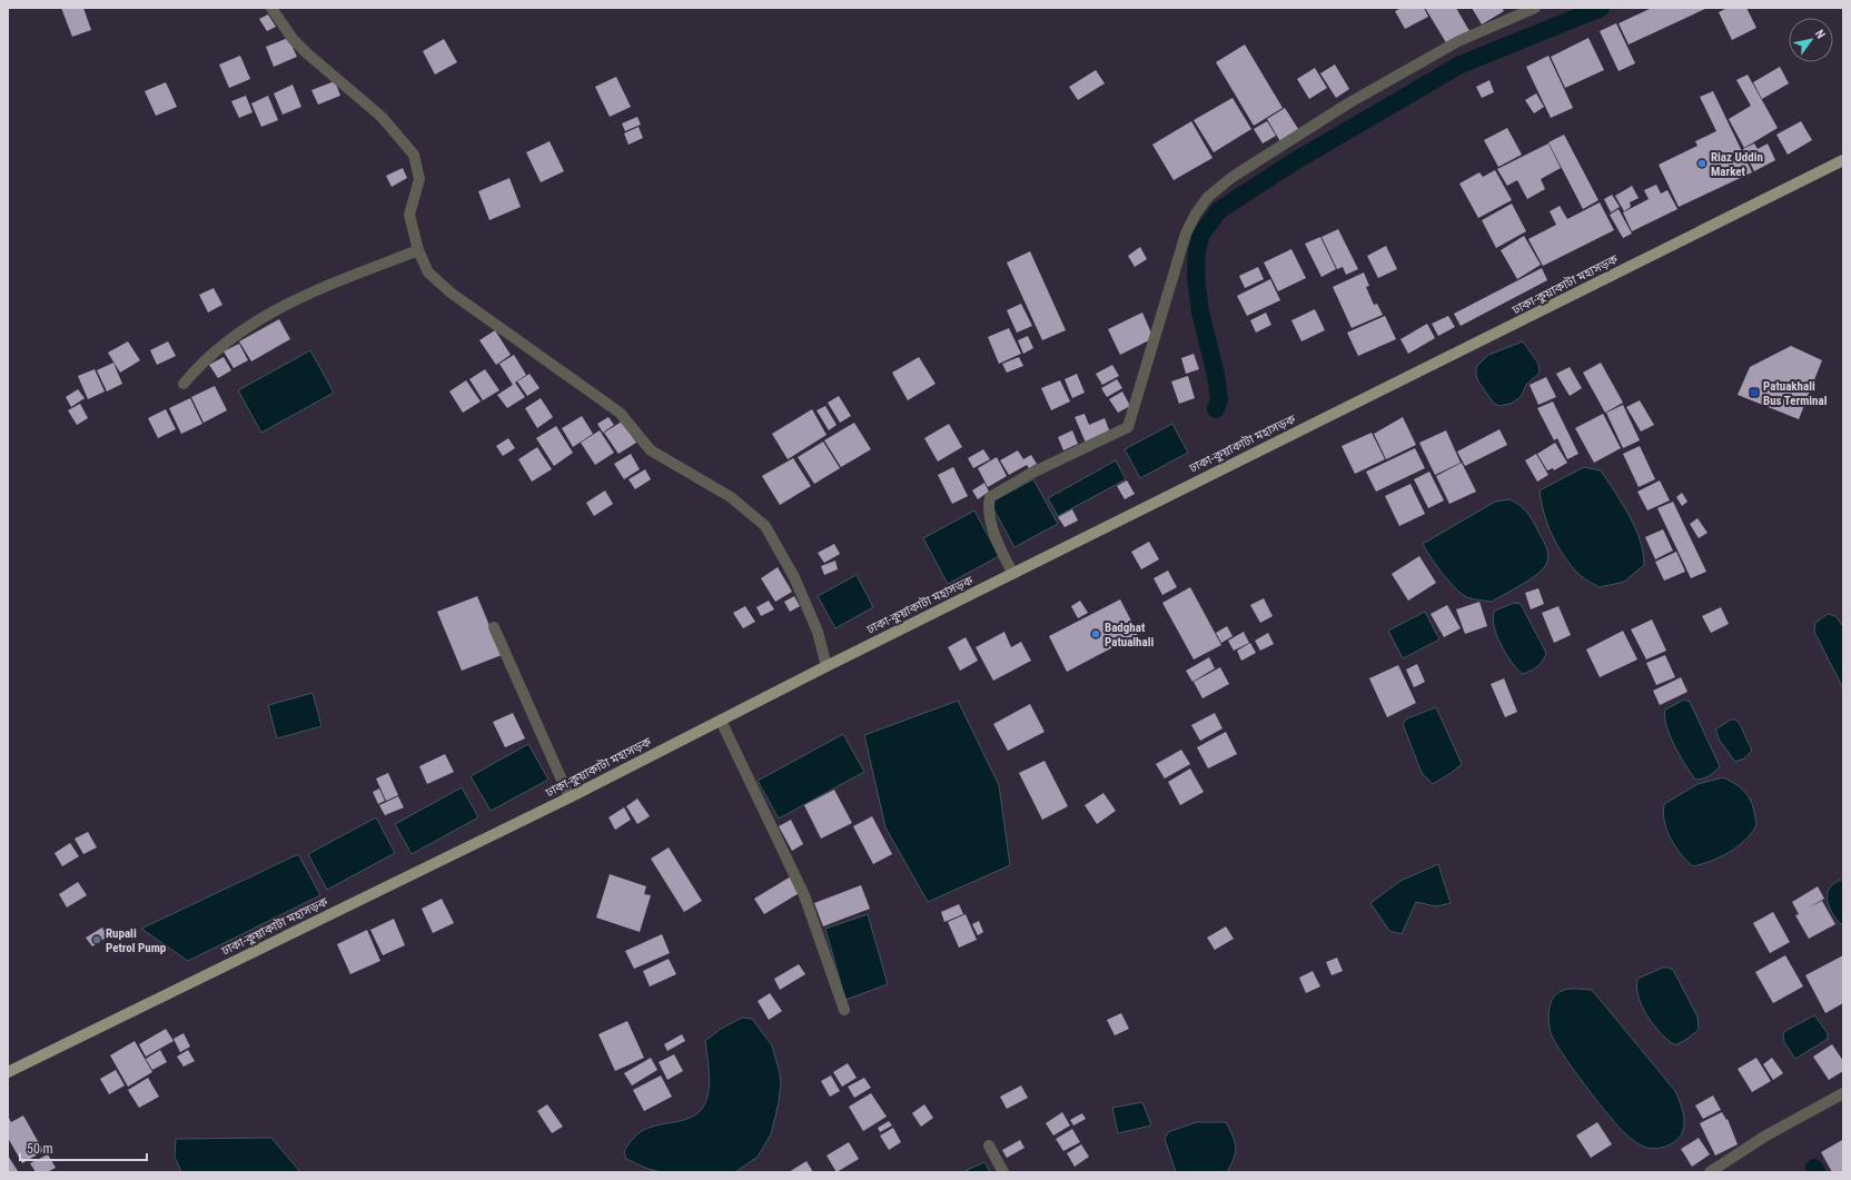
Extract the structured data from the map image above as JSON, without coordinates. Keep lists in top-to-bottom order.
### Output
{
  "streets": {
    "main road": ["ঢাকা-কুয়াকাটা মহাসড়ক"]
  },
  "places": {
    "other": ["Riaz Uddin Market", "Badghat Patualhali", "Rupali Petrol Pump"],
    "transit": ["Patuakhali Bus Terminal"]
  },
  "scale_bar": "50 m",
  "north": "top right"
}
